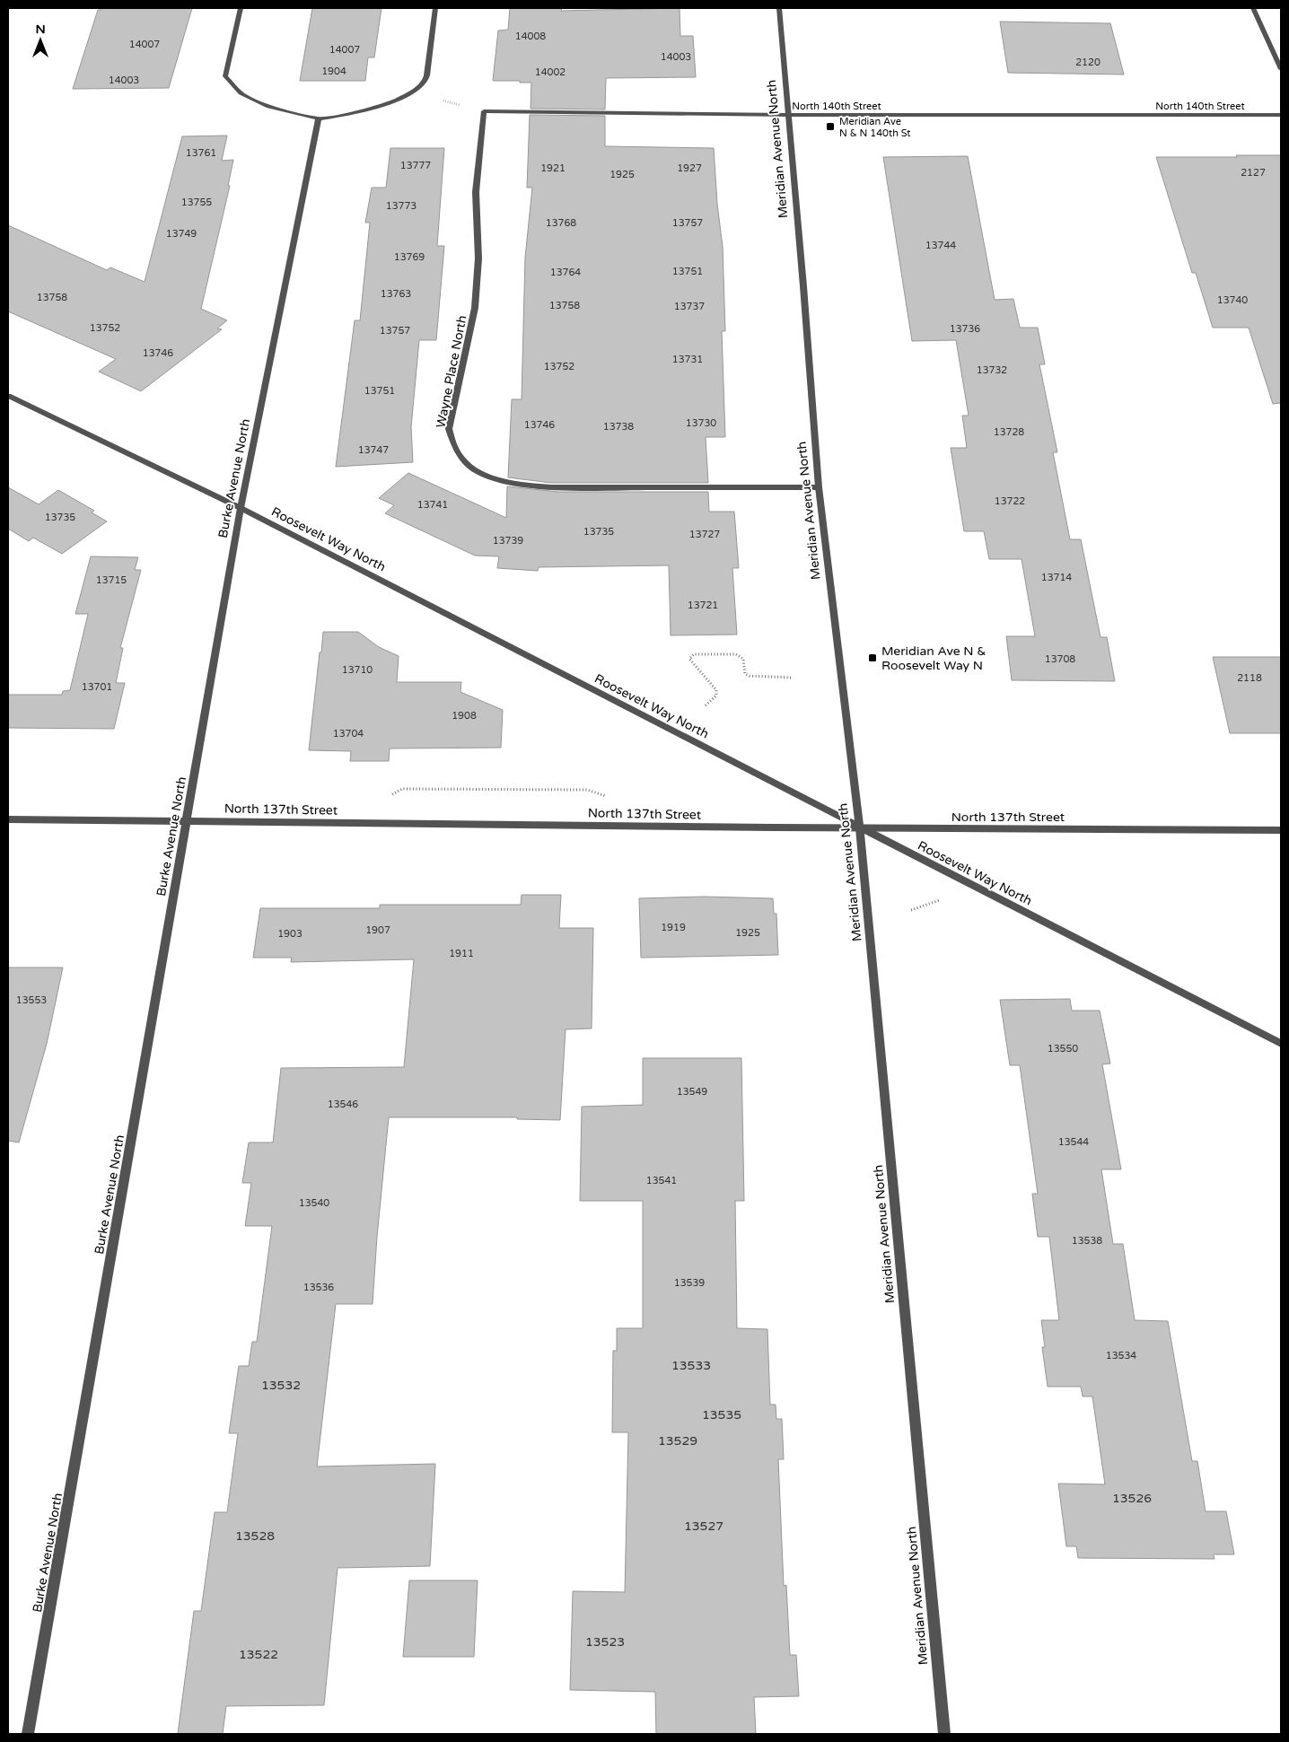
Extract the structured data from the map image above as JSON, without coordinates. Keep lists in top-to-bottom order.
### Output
{
  "streets": {
    "street": [
      "North 140th Street",
      "Meridian Avenue North",
      "Wayne Place North",
      "Burke Avenue North",
      "Roosevelt Way North",
      "North 137th Street"
    ]
  },
  "crossings": [
    ["North 140th Street", "Meridian Avenue North"],
    ["North 140th Street", "Wayne Place North"],
    ["Meridian Avenue North", "Wayne Place North"],
    ["Meridian Avenue North", "Roosevelt Way North"],
    ["Meridian Avenue North", "North 137th Street"],
    ["Burke Avenue North", "Roosevelt Way North"],
    ["Burke Avenue North", "North 137th Street"],
    ["Roosevelt Way North", "North 137th Street"]
  ],
  "places": {
    "transit": ["Meridian Ave N & N 140th St", "Meridian Ave N & Roosevelt Way N"]
  },
  "house_numbers": [
    "14008",
    "14007",
    "14007",
    "14003",
    "2120",
    "1904",
    "14002",
    "14003",
    "13761",
    "13777",
    "1921",
    "1927",
    "2127",
    "1925",
    "13755",
    "13773",
    "13768",
    "13757",
    "13749",
    "13744",
    "13769",
    "13751",
    "13764",
    "13763",
    "13758",
    "13740",
    "13758",
    "13737",
    "13752",
    "13736",
    "13757",
    "13746",
    "13731",
    "13752",
    "13732",
    "13751",
    "13730",
    "13746",
    "13738",
    "13728",
    "13747",
    "13722",
    "13741",
    "13735",
    "13735",
    "13727",
    "13739",
    "13714",
    "13715",
    "13721",
    "13708",
    "13710",
    "2118",
    "13701",
    "1908",
    "13704",
    "1919",
    "1907",
    "1925",
    "1903",
    "1911",
    "13553",
    "13550",
    "13549",
    "13546",
    "13544",
    "13541",
    "13540",
    "13538",
    "13539",
    "13536",
    "13534",
    "13533",
    "13532",
    "13535",
    "13529",
    "13526",
    "13527",
    "13528",
    "13523",
    "13522"
  ],
  "north": "top"
}
